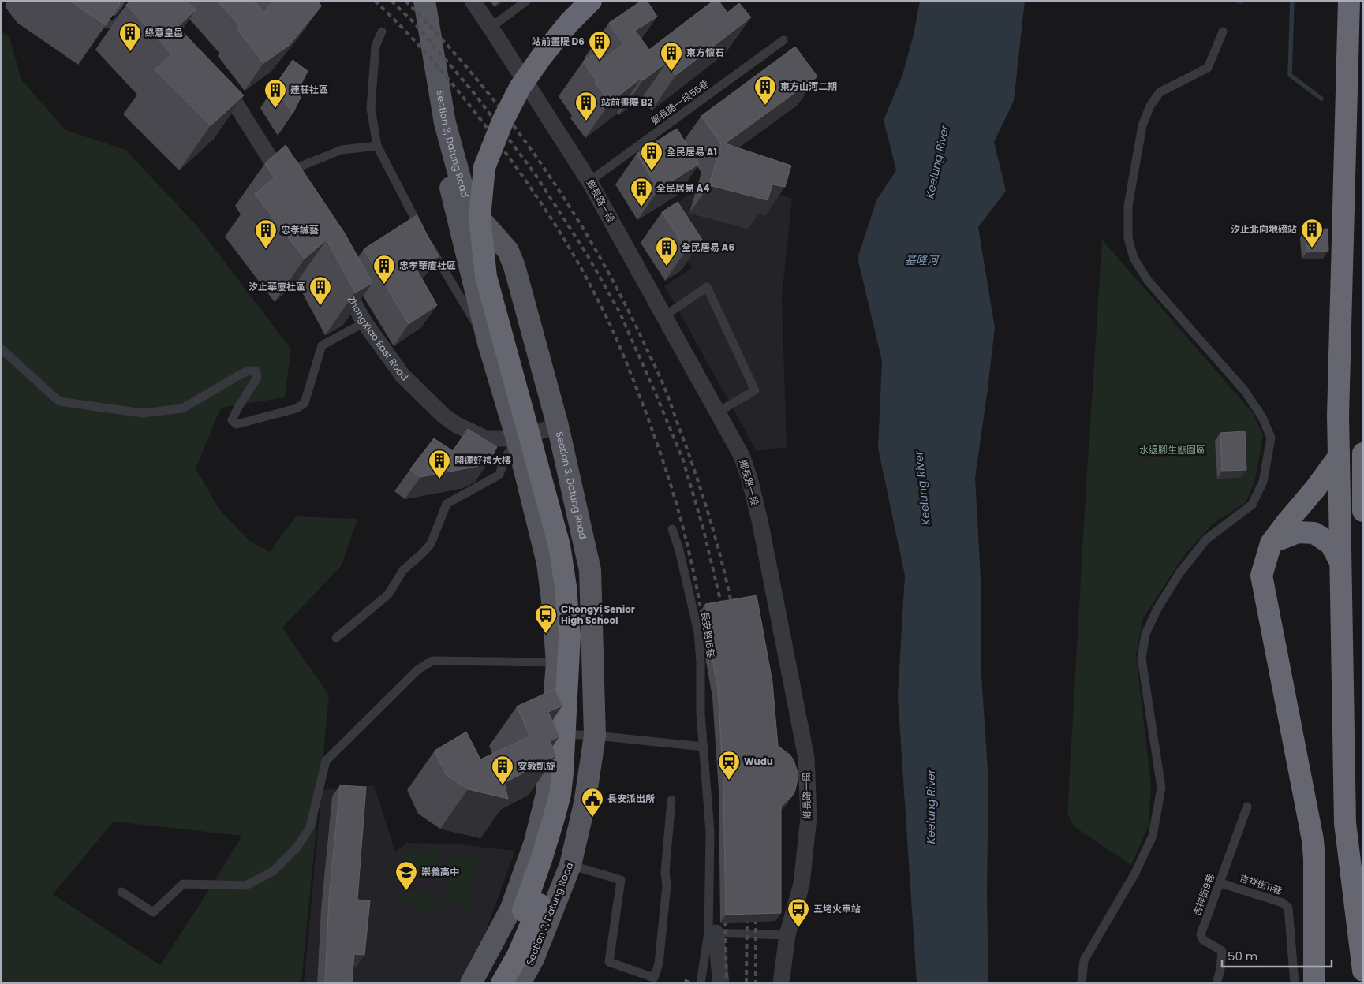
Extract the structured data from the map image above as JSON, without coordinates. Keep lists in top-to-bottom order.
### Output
{
  "streets": {
    "main road": ["Section 3, Datung Road"],
    "street": ["鄉長路一段", "ZhongXiao East Road"],
    "lane": [
      "鄉長路一段55巷",
      "長安路15巷",
      "吉祥街11巷",
      "吉祥街9巷"
    ]
  },
  "crossings": [
    ["鄉長路一段55巷", "鄉長路一段"],
    ["Section 3, Datung Road", "ZhongXiao East Road"],
    ["吉祥街11巷", "吉祥街9巷"]
  ],
  "water": ["Keelung River", "基隆河"],
  "parks": ["水返腳生態園區"],
  "places": {
    "building": [
      "綠意皇邑",
      "站前畫隄 D6",
      "東方懷石",
      "東方山河二期",
      "連莊社區",
      "站前畫隄 B2",
      "全民居易 A1",
      "全民居易 A4",
      "汐止北向地磅站",
      "忠孝誠藝",
      "全民居易 A6",
      "忠孝華廈社區",
      "汐止華廈社區",
      "開運好禮大樓",
      "安敦凱旋"
    ],
    "bus stop": ["Chongyi Senior High School", "五堵火車站"],
    "station": ["Wudu"],
    "public building": ["長安派出所"],
    "school or university": ["崇義高中"]
  },
  "scale_bar": "50 m"
}
